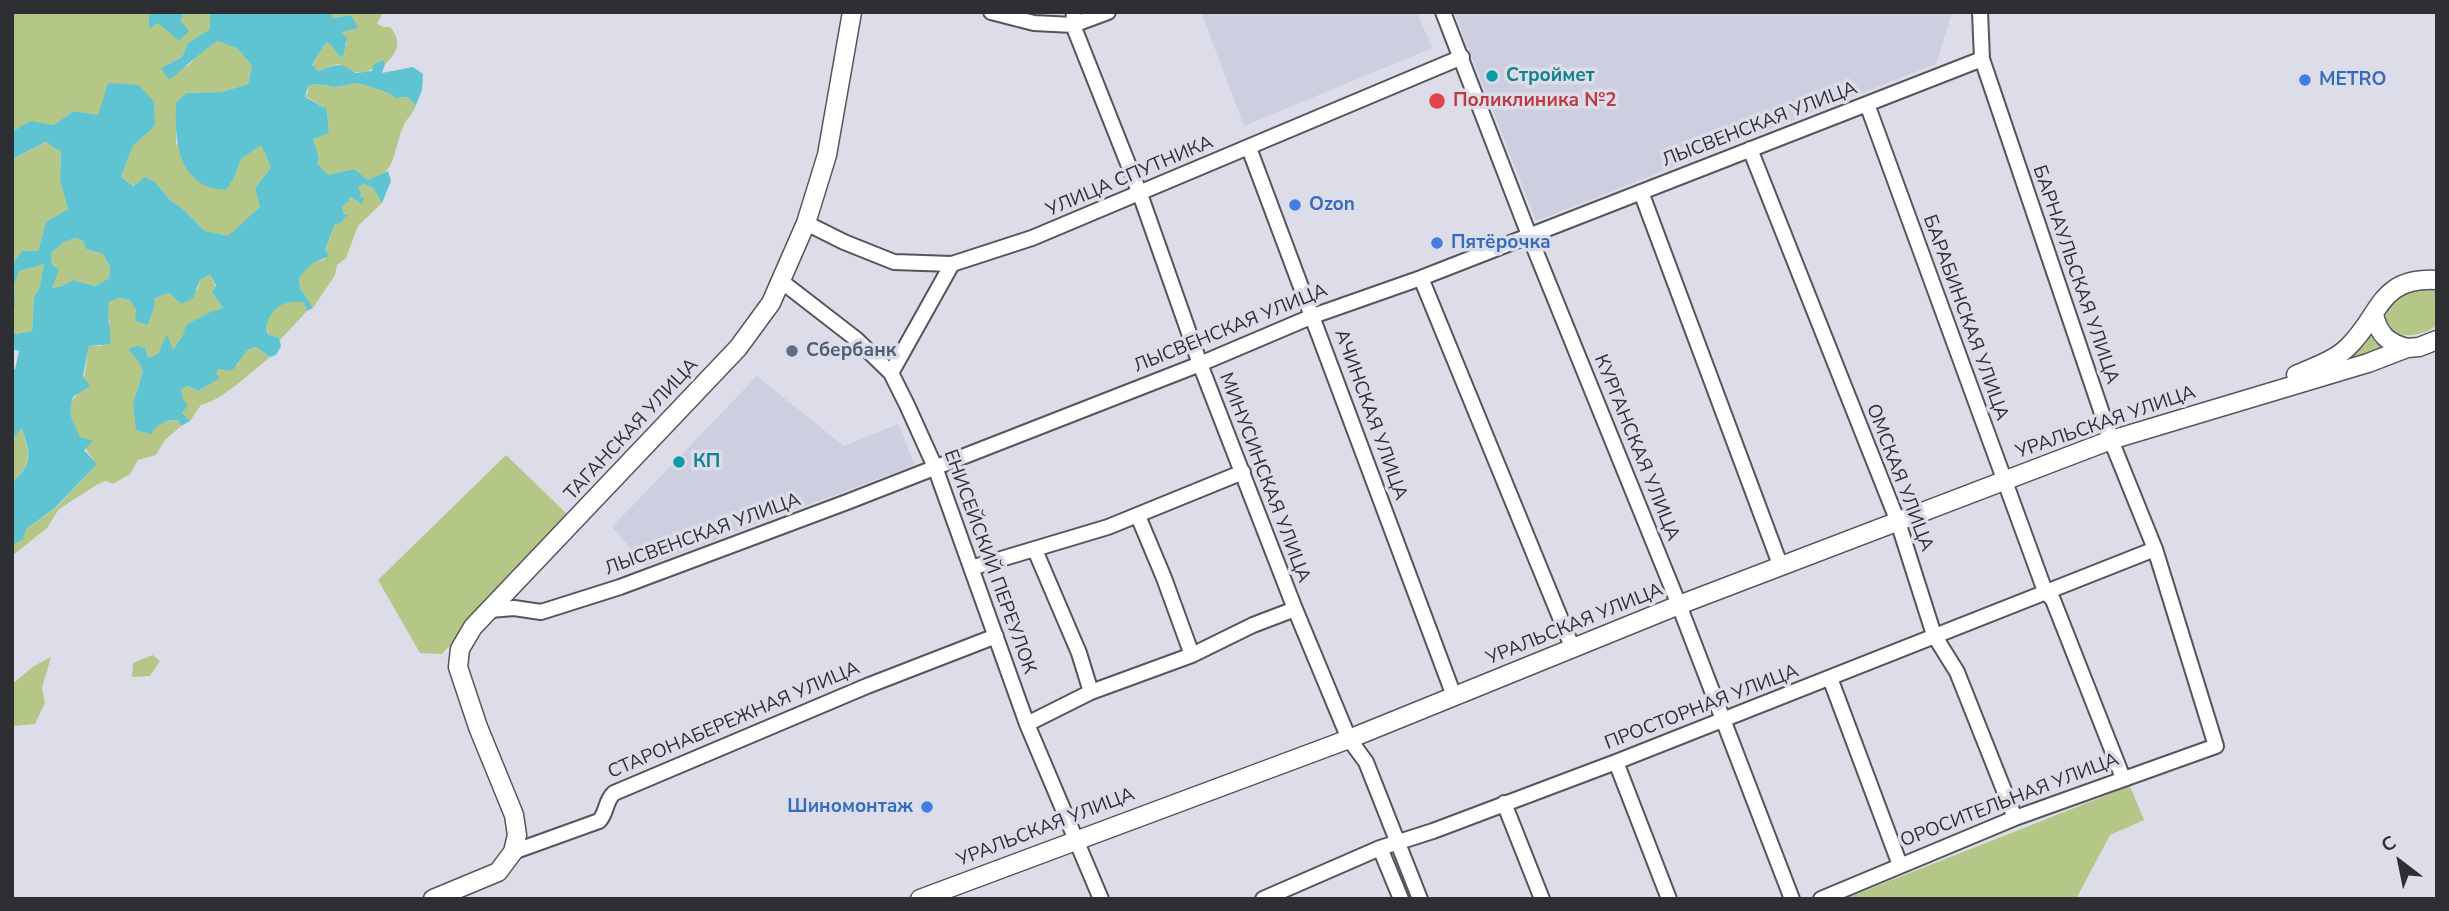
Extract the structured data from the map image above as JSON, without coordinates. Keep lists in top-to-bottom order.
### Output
{
  "streets": {
    "main road": ["УРАЛЬСКАЯ УЛИЦА", "ТАГАНСКАЯ УЛИЦА", "СТАРОНАБЕРЕЖНАЯ УЛИЦА"],
    "street": [
      "ЛЫСВЕНСКАЯ УЛИЦА",
      "УЛИЦА СПУТНИКА",
      "БАРНАУЛЬСКАЯ УЛИЦА",
      "БАРАБИНСКАЯ УЛИЦА",
      "АЧИНСКАЯ УЛИЦА",
      "КУРГАНСКАЯ УЛИЦА",
      "МИНУСИНСКАЯ УЛИЦА",
      "ОМСКАЯ УЛИЦА",
      "ЕНИСЕЙСКИЙ ПЕРЕУЛОК",
      "ПРОСТОРНАЯ УЛИЦА",
      "ОРОСИТЕЛЬНАЯ УЛИЦА"
    ]
  },
  "crossings": [
    ["ЛЫСВЕНСКАЯ УЛИЦА", "БАРНАУЛЬСКАЯ УЛИЦА"],
    ["ЛЫСВЕНСКАЯ УЛИЦА", "БАРАБИНСКАЯ УЛИЦА"],
    ["ЛЫСВЕНСКАЯ УЛИЦА", "АЧИНСКАЯ УЛИЦА"],
    ["ЛЫСВЕНСКАЯ УЛИЦА", "ТАГАНСКАЯ УЛИЦА"],
    ["ЛЫСВЕНСКАЯ УЛИЦА", "КУРГАНСКАЯ УЛИЦА"],
    ["ЛЫСВЕНСКАЯ УЛИЦА", "МИНУСИНСКАЯ УЛИЦА"],
    ["ЛЫСВЕНСКАЯ УЛИЦА", "ОМСКАЯ УЛИЦА"],
    ["ЛЫСВЕНСКАЯ УЛИЦА", "ЕНИСЕЙСКИЙ ПЕРЕУЛОК"],
    ["УЛИЦА СПУТНИКА", "АЧИНСКАЯ УЛИЦА"],
    ["УЛИЦА СПУТНИКА", "ТАГАНСКАЯ УЛИЦА"],
    ["УЛИЦА СПУТНИКА", "КУРГАНСКАЯ УЛИЦА"],
    ["УЛИЦА СПУТНИКА", "МИНУСИНСКАЯ УЛИЦА"],
    ["БАРНАУЛЬСКАЯ УЛИЦА", "УРАЛЬСКАЯ УЛИЦА"],
    ["БАРНАУЛЬСКАЯ УЛИЦА", "ПРОСТОРНАЯ УЛИЦА"],
    ["БАРНАУЛЬСКАЯ УЛИЦА", "ОРОСИТЕЛЬНАЯ УЛИЦА"],
    ["БАРАБИНСКАЯ УЛИЦА", "УРАЛЬСКАЯ УЛИЦА"],
    ["БАРАБИНСКАЯ УЛИЦА", "ПРОСТОРНАЯ УЛИЦА"],
    ["БАРАБИНСКАЯ УЛИЦА", "ОРОСИТЕЛЬНАЯ УЛИЦА"],
    ["АЧИНСКАЯ УЛИЦА", "УРАЛЬСКАЯ УЛИЦА"],
    ["УРАЛЬСКАЯ УЛИЦА", "КУРГАНСКАЯ УЛИЦА"],
    ["УРАЛЬСКАЯ УЛИЦА", "МИНУСИНСКАЯ УЛИЦА"],
    ["УРАЛЬСКАЯ УЛИЦА", "ОМСКАЯ УЛИЦА"],
    ["УРАЛЬСКАЯ УЛИЦА", "ЕНИСЕЙСКИЙ ПЕРЕУЛОК"],
    ["ТАГАНСКАЯ УЛИЦА", "ЕНИСЕЙСКИЙ ПЕРЕУЛОК"],
    ["ТАГАНСКАЯ УЛИЦА", "СТАРОНАБЕРЕЖНАЯ УЛИЦА"],
    ["КУРГАНСКАЯ УЛИЦА", "ПРОСТОРНАЯ УЛИЦА"],
    ["МИНУСИНСКАЯ УЛИЦА", "ПРОСТОРНАЯ УЛИЦА"],
    ["ОМСКАЯ УЛИЦА", "ПРОСТОРНАЯ УЛИЦА"],
    ["ОМСКАЯ УЛИЦА", "ОРОСИТЕЛЬНАЯ УЛИЦА"],
    ["ЕНИСЕЙСКИЙ ПЕРЕУЛОК", "СТАРОНАБЕРЕЖНАЯ УЛИЦА"]
  ],
  "places": [
    "Строймет",
    "METRO",
    "Поликлиника №2",
    "Ozon",
    "Пятёрочка",
    "Сбербанк",
    "КП",
    "Шиномонтаж"
  ],
  "north": "top left"
}
